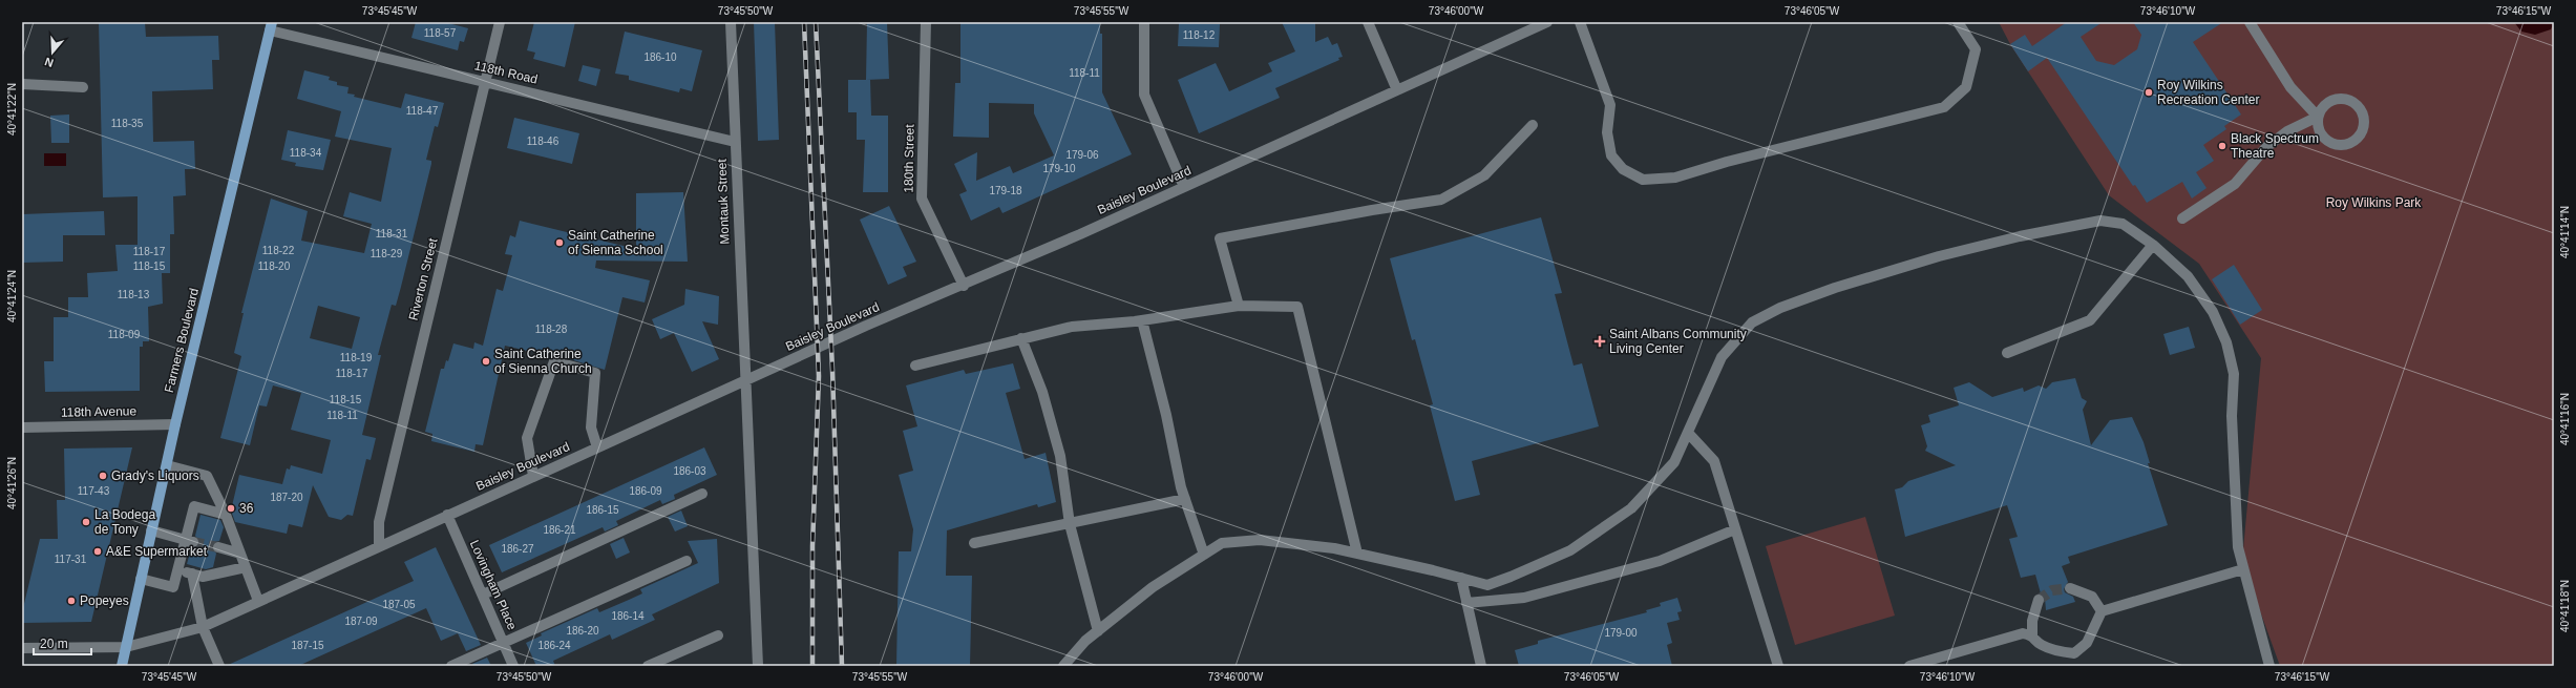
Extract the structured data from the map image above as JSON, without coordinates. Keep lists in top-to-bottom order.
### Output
{
  "streets": {
    "main road": ["Farmers Boulevard"],
    "street": [
      "118th Road",
      "180th Street",
      "Baisley Boulevard",
      "Montauk Street",
      "Riverton Street",
      "118th Avenue",
      "Lovingham Place"
    ]
  },
  "crossings": [
    ["118th Road", "Montauk Street"],
    ["118th Road", "Riverton Street"],
    ["118th Road", "Farmers Boulevard"],
    ["180th Street", "Baisley Boulevard"],
    ["Baisley Boulevard", "Montauk Street"],
    ["Baisley Boulevard", "Riverton Street"],
    ["Baisley Boulevard", "Farmers Boulevard"],
    ["Baisley Boulevard", "Lovingham Place"],
    ["Farmers Boulevard", "118th Avenue"]
  ],
  "parks": ["Roy Wilkins Park"],
  "places": {
    "other": [
      "Roy Wilkins Recreation Center",
      "Black Spectrum Theatre",
      "Saint Catherine of Sienna School",
      "Saint Catherine of Sienna Church",
      "Grady's Liquors",
      "36",
      "La Bodega de Tony",
      "A&E Supermarket",
      "Popeyes"
    ],
    "health": ["Saint Albans Community Living Center"]
  },
  "house_numbers": [
    "118-57",
    "118-12",
    "186-10",
    "118-11",
    "118-47",
    "118-35",
    "118-46",
    "118-34",
    "179-06",
    "179-10",
    "179-18",
    "118-31",
    "118-22",
    "118-17",
    "118-29",
    "118-15",
    "118-20",
    "118-13",
    "118-28",
    "118-09",
    "118-19",
    "118-17",
    "118-15",
    "118-11",
    "186-03",
    "117-43",
    "186-09",
    "187-20",
    "186-15",
    "186-21",
    "186-27",
    "117-31",
    "187-05",
    "186-14",
    "187-09",
    "186-20",
    "179-00",
    "187-15",
    "186-24"
  ],
  "scale_bar": "20 m",
  "north": "bottom",
  "coordinates": [
    "73°45'45\"W",
    "73°45'50\"W",
    "73°45'55\"W",
    "73°46'00\"W",
    "73°46'05\"W",
    "73°46'10\"W",
    "73°46'15\"W",
    "40°41'22\"N",
    "40°41'14\"N",
    "40°41'24\"N",
    "40°41'16\"N",
    "40°41'26\"N",
    "40°41'18\"N"
  ]
}
